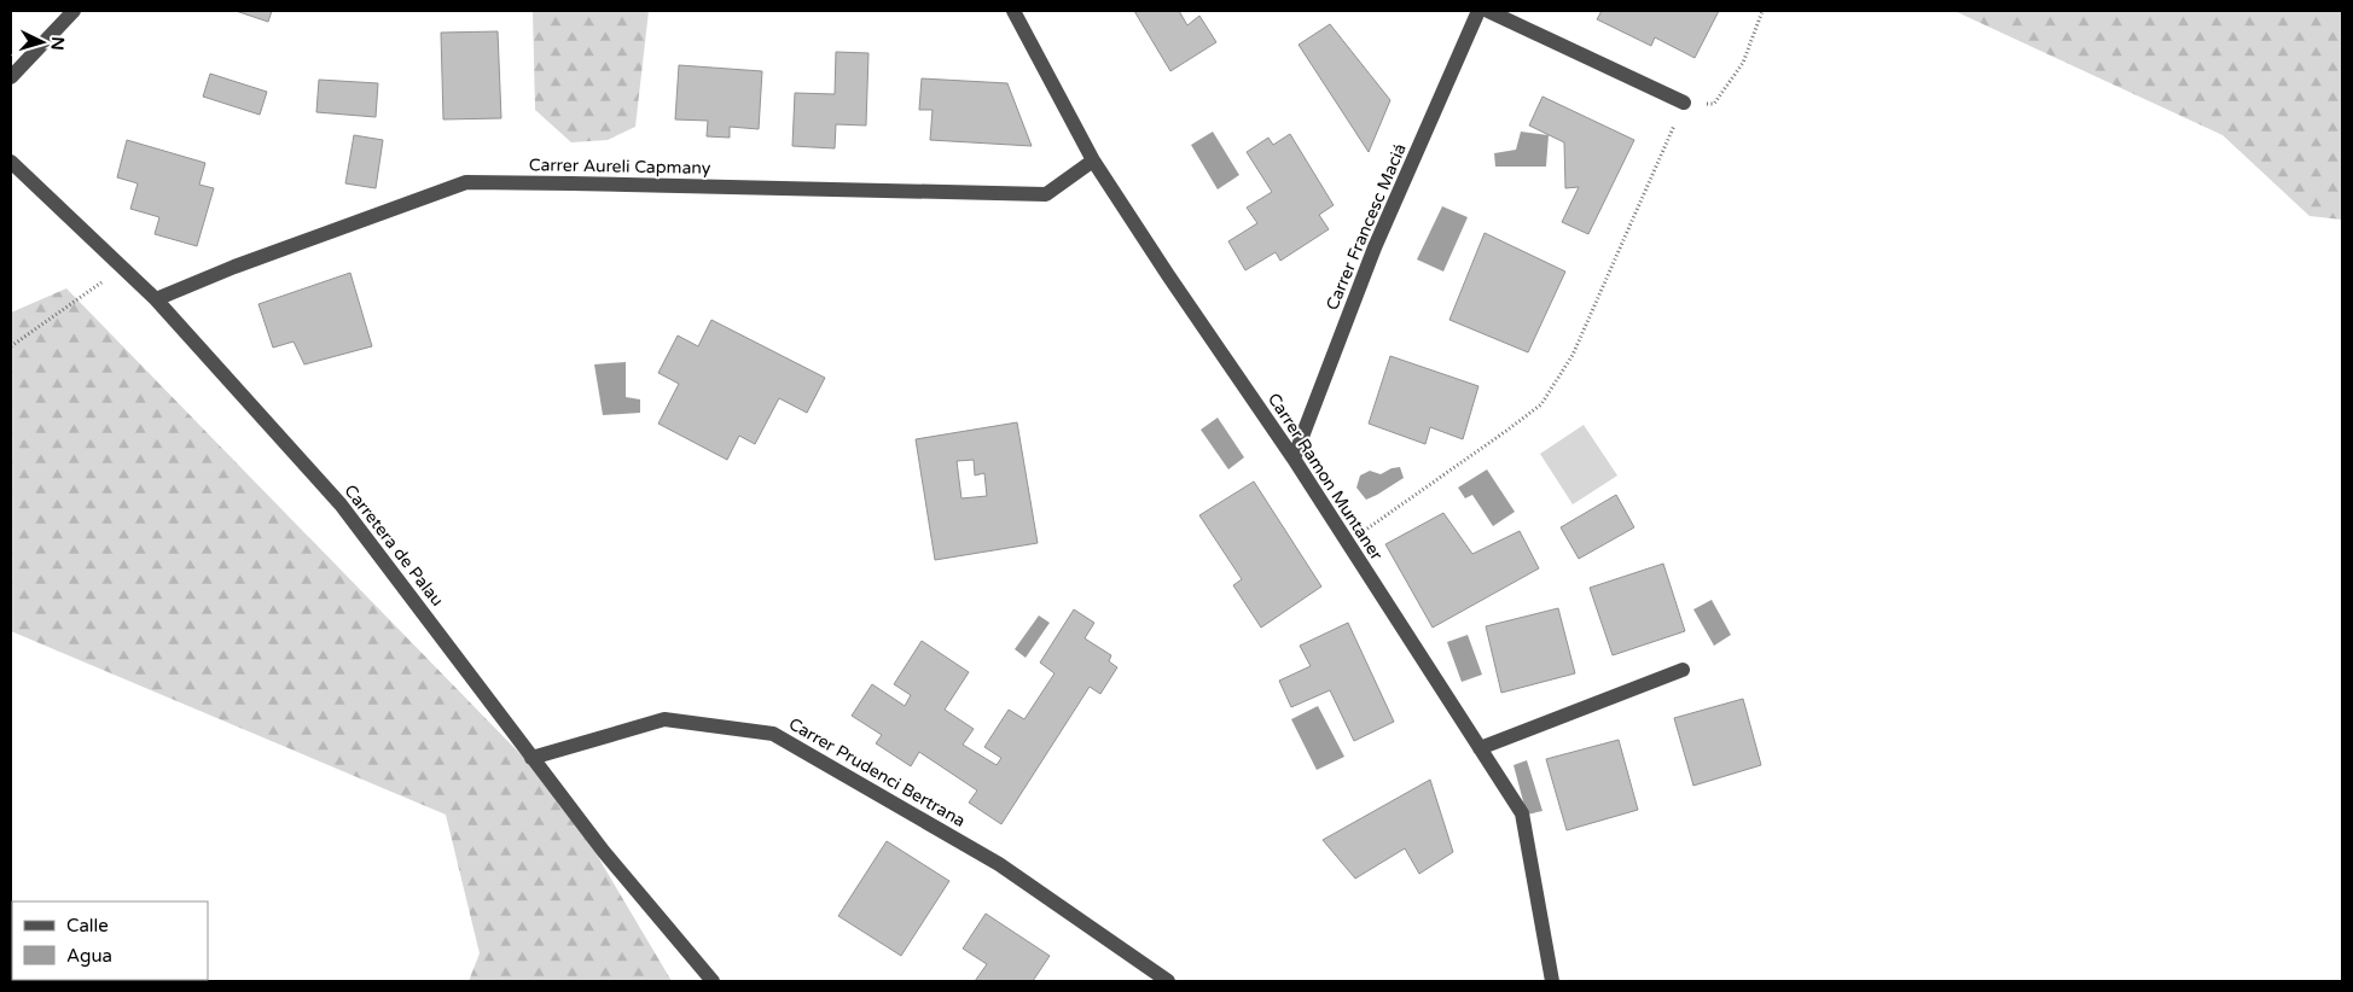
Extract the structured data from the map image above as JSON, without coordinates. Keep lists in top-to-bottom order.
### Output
{
  "streets": {
    "street": [
      "Carrer Aureli Capmany",
      "Carrer Francesc Maciá",
      "Carrer Ramon Muntaner",
      "Carretera de Palau",
      "Carrer Prudenci Bertrana"
    ]
  },
  "crossings": [
    ["Carrer Aureli Capmany", "Carrer Ramon Muntaner"],
    ["Carrer Aureli Capmany", "Carretera de Palau"],
    ["Carrer Francesc Maciá", "Carrer Ramon Muntaner"],
    ["Carretera de Palau", "Carrer Prudenci Bertrana"]
  ],
  "legend": ["Calle", "Agua"],
  "north": "right"
}
